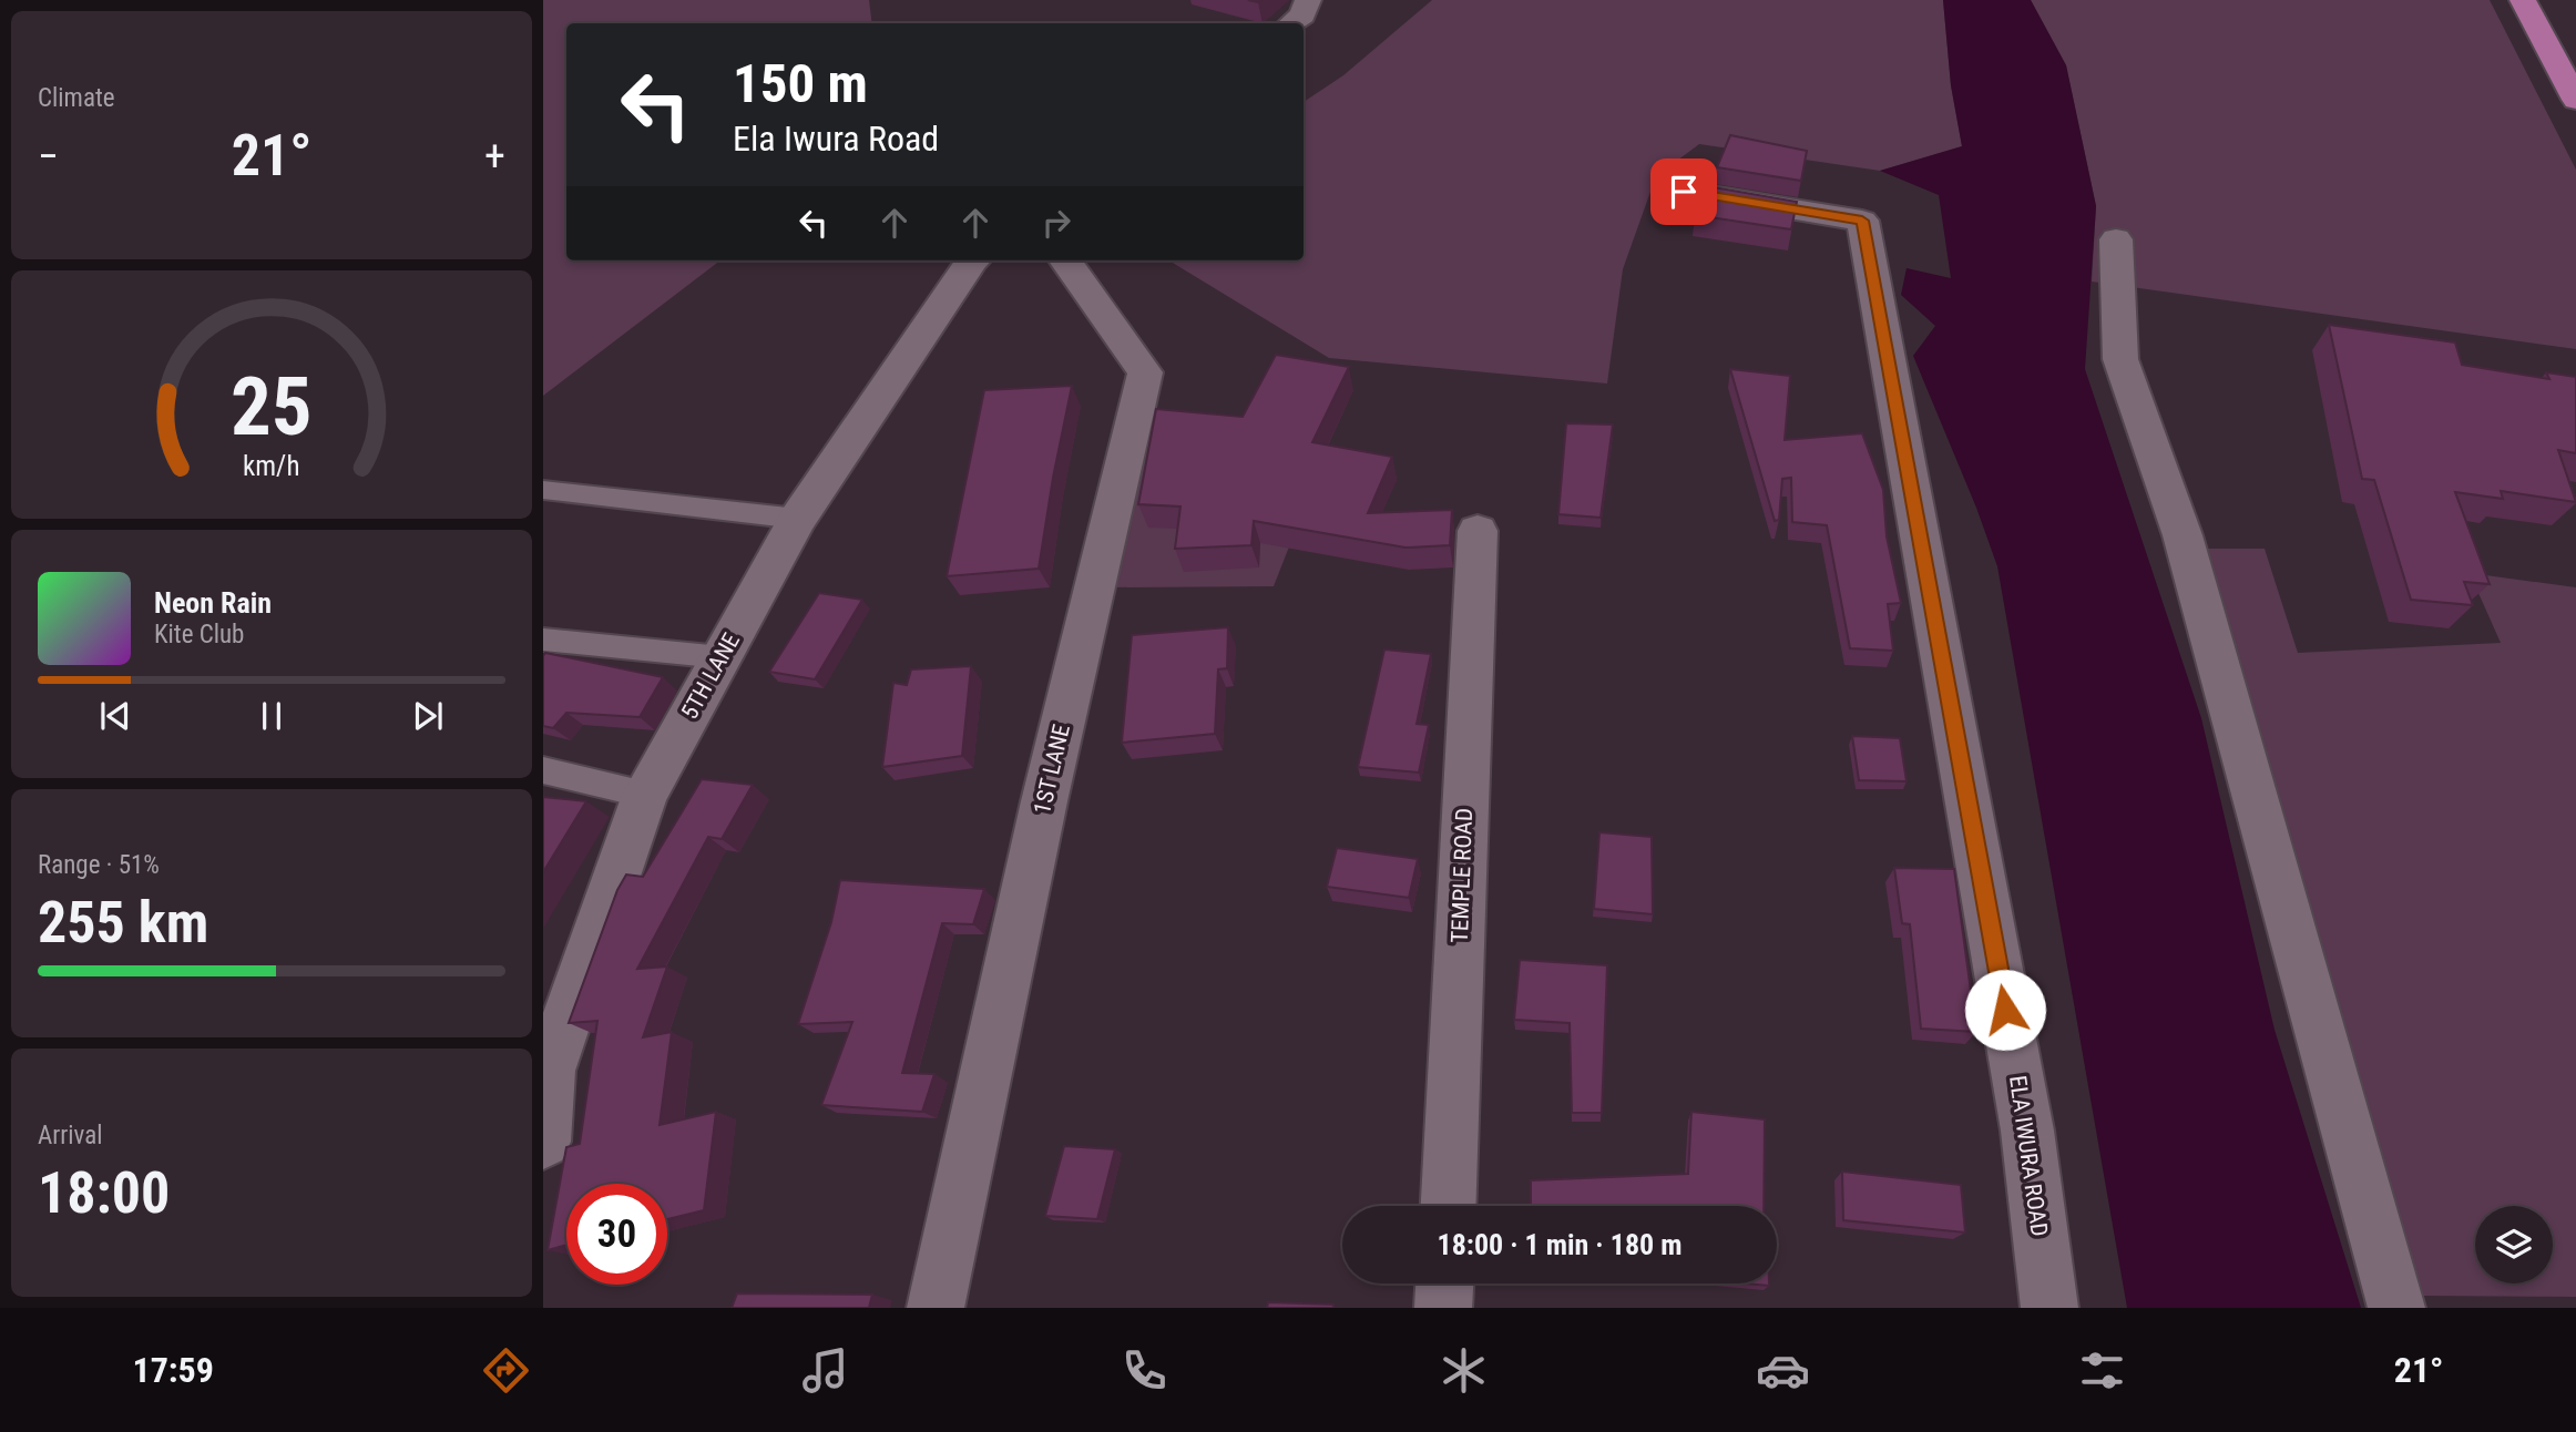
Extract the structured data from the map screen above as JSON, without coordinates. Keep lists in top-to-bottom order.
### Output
{
  "streets": {
    "street": [
      "5TH LANE",
      "1ST LANE",
      "TEMPLE ROAD",
      "ELA IWURA ROAD"
    ]
  },
  "page": {
    "tile": [
      "Climate",
      ["Range · 51%", "255 km"],
      ["Arrival", "18:00"]
    ],
    "turn": ["150 m", "Ela Iwura Road"],
    "heat": ["−", "21°", "+"],
    "song": ["Neon Rain", "Kite Club"],
    "limit": "30",
    "trip": "18:00 · 1 min · 180 m",
    "tabs": ["17:59", "21°"],
    "gauge": ["25", "km/h"]
  }
}
